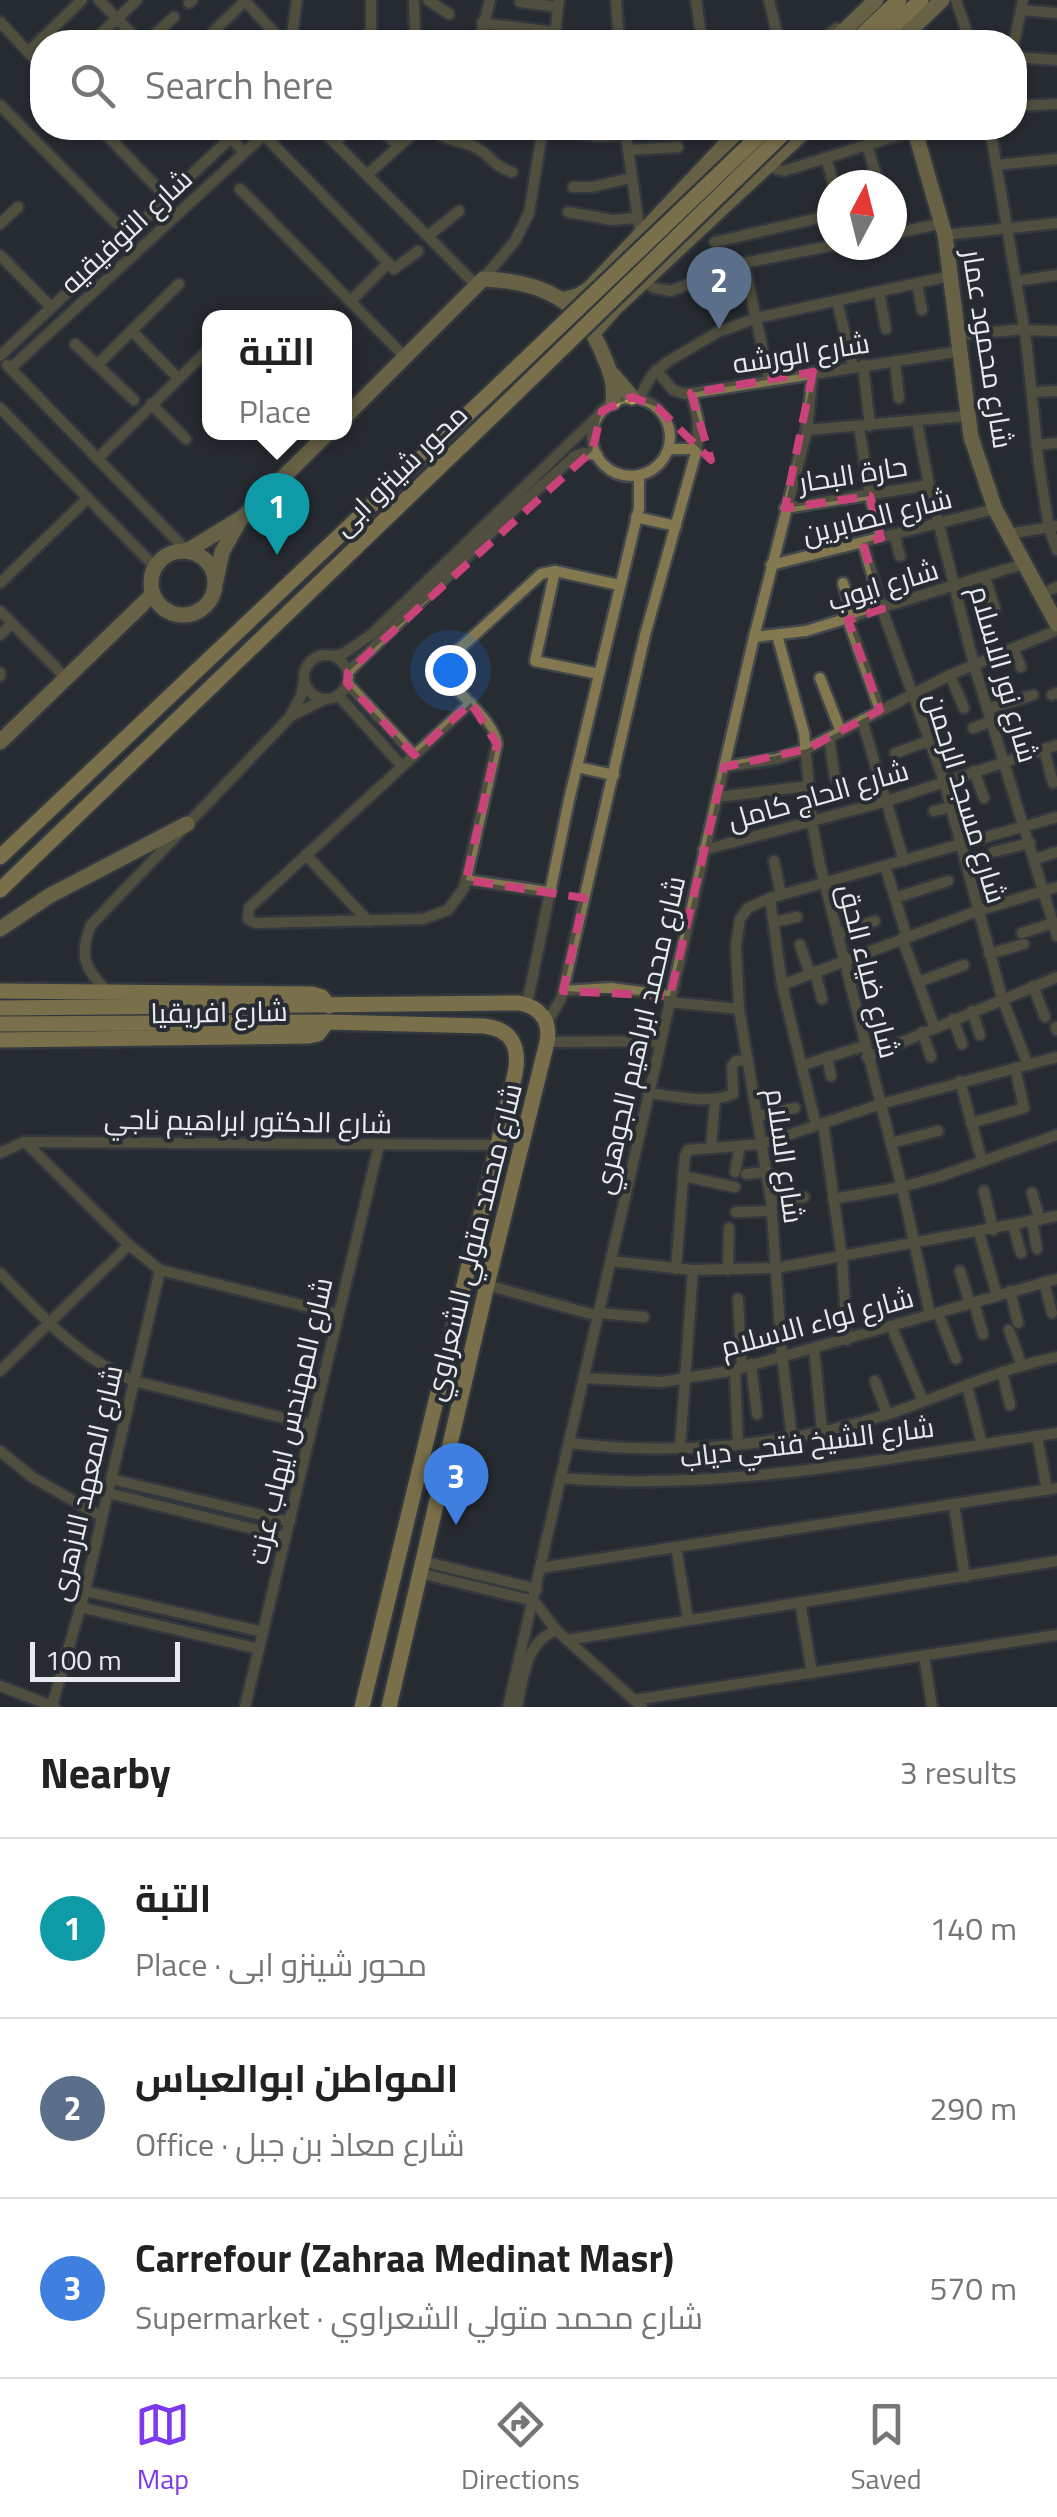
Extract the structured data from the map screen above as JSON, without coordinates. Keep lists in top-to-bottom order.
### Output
{
  "streets": {
    "main road": ["محور شينزو ابى", "شارع افريقيا", "شارع محمد متولي الشعراوي"],
    "street": [
      "شارع التوفيقيه",
      "شارع محمود عمار",
      "شارع الورشه",
      "حارة البحار",
      "شارع الصابرين",
      "شارع ايوب",
      "شارع نور الاسلام",
      "شارع الحاج كامل",
      "شارع مسجد الرحمن",
      "شارع ضياء الحق",
      "شارع محمد ابراهيم الجوهري",
      "شارع الدكتور ابراهيم ناجي",
      "شارع السلام",
      "شارع لواء الاسلام",
      "شارع المهندس ايهاب عزت",
      "شارع الشيخ فتحي دياب",
      "شارع المعهد الازهرى"
    ]
  },
  "crossings": [
    ["شارع محمود عمار", "شارع الورشه"],
    ["شارع محمود عمار", "شارع الصابرين"],
    ["شارع محمود عمار", "شارع ايوب"],
    ["شارع الورشه", "شارع محمد ابراهيم الجوهري"],
    ["شارع الورشه", "شارع محمد متولي الشعراوي"],
    ["حارة البحار", "شارع نور الاسلام"],
    ["حارة البحار", "شارع محمد ابراهيم الجوهري"],
    ["شارع الصابرين", "شارع نور الاسلام"],
    ["شارع الصابرين", "شارع مسجد الرحمن"],
    ["شارع الصابرين", "شارع محمد ابراهيم الجوهري"],
    ["شارع ايوب", "شارع نور الاسلام"],
    ["شارع ايوب", "شارع مسجد الرحمن"],
    ["شارع ايوب", "شارع ضياء الحق"],
    ["شارع ايوب", "شارع محمد ابراهيم الجوهري"],
    ["شارع نور الاسلام", "شارع الحاج كامل"],
    ["شارع الحاج كامل", "شارع مسجد الرحمن"],
    ["شارع الحاج كامل", "شارع ضياء الحق"],
    ["شارع الحاج كامل", "شارع محمد ابراهيم الجوهري"],
    ["شارع ضياء الحق", "شارع لواء الاسلام"],
    ["شارع افريقيا", "شارع محمد متولي الشعراوي"],
    ["شارع محمد ابراهيم الجوهري", "شارع لواء الاسلام"],
    ["شارع محمد ابراهيم الجوهري", "شارع الشيخ فتحي دياب"],
    ["شارع الدكتور ابراهيم ناجي", "شارع محمد متولي الشعراوي"],
    ["شارع الدكتور ابراهيم ناجي", "شارع المهندس ايهاب عزت"],
    ["شارع السلام", "شارع لواء الاسلام"]
  ],
  "scale_bar": "100 m",
  "north": "top",
  "page": {
    "search": "Search here",
    "pins": ["2", "1", "3"],
    "popup": ["التبة", "Place"],
    "scale": "100 m",
    "heading": ["Nearby", "3 results"],
    "list": [
      {
        "mark": "1",
        "name": "التبة",
        "note": "Place · محور شينزو ابى",
        "value": "140 m"
      },
      {
        "mark": "2",
        "name": "المواطن ابوالعباس",
        "note": "Office · شارع معاذ بن جبل",
        "value": "290 m"
      },
      {
        "mark": "3",
        "name": "Carrefour (Zahraa Medinat Masr)",
        "note": "Supermarket · شارع محمد متولي الشعراوي",
        "value": "570 m"
      }
    ],
    "nav": ["Map", "Directions", "Saved"]
  }
}
